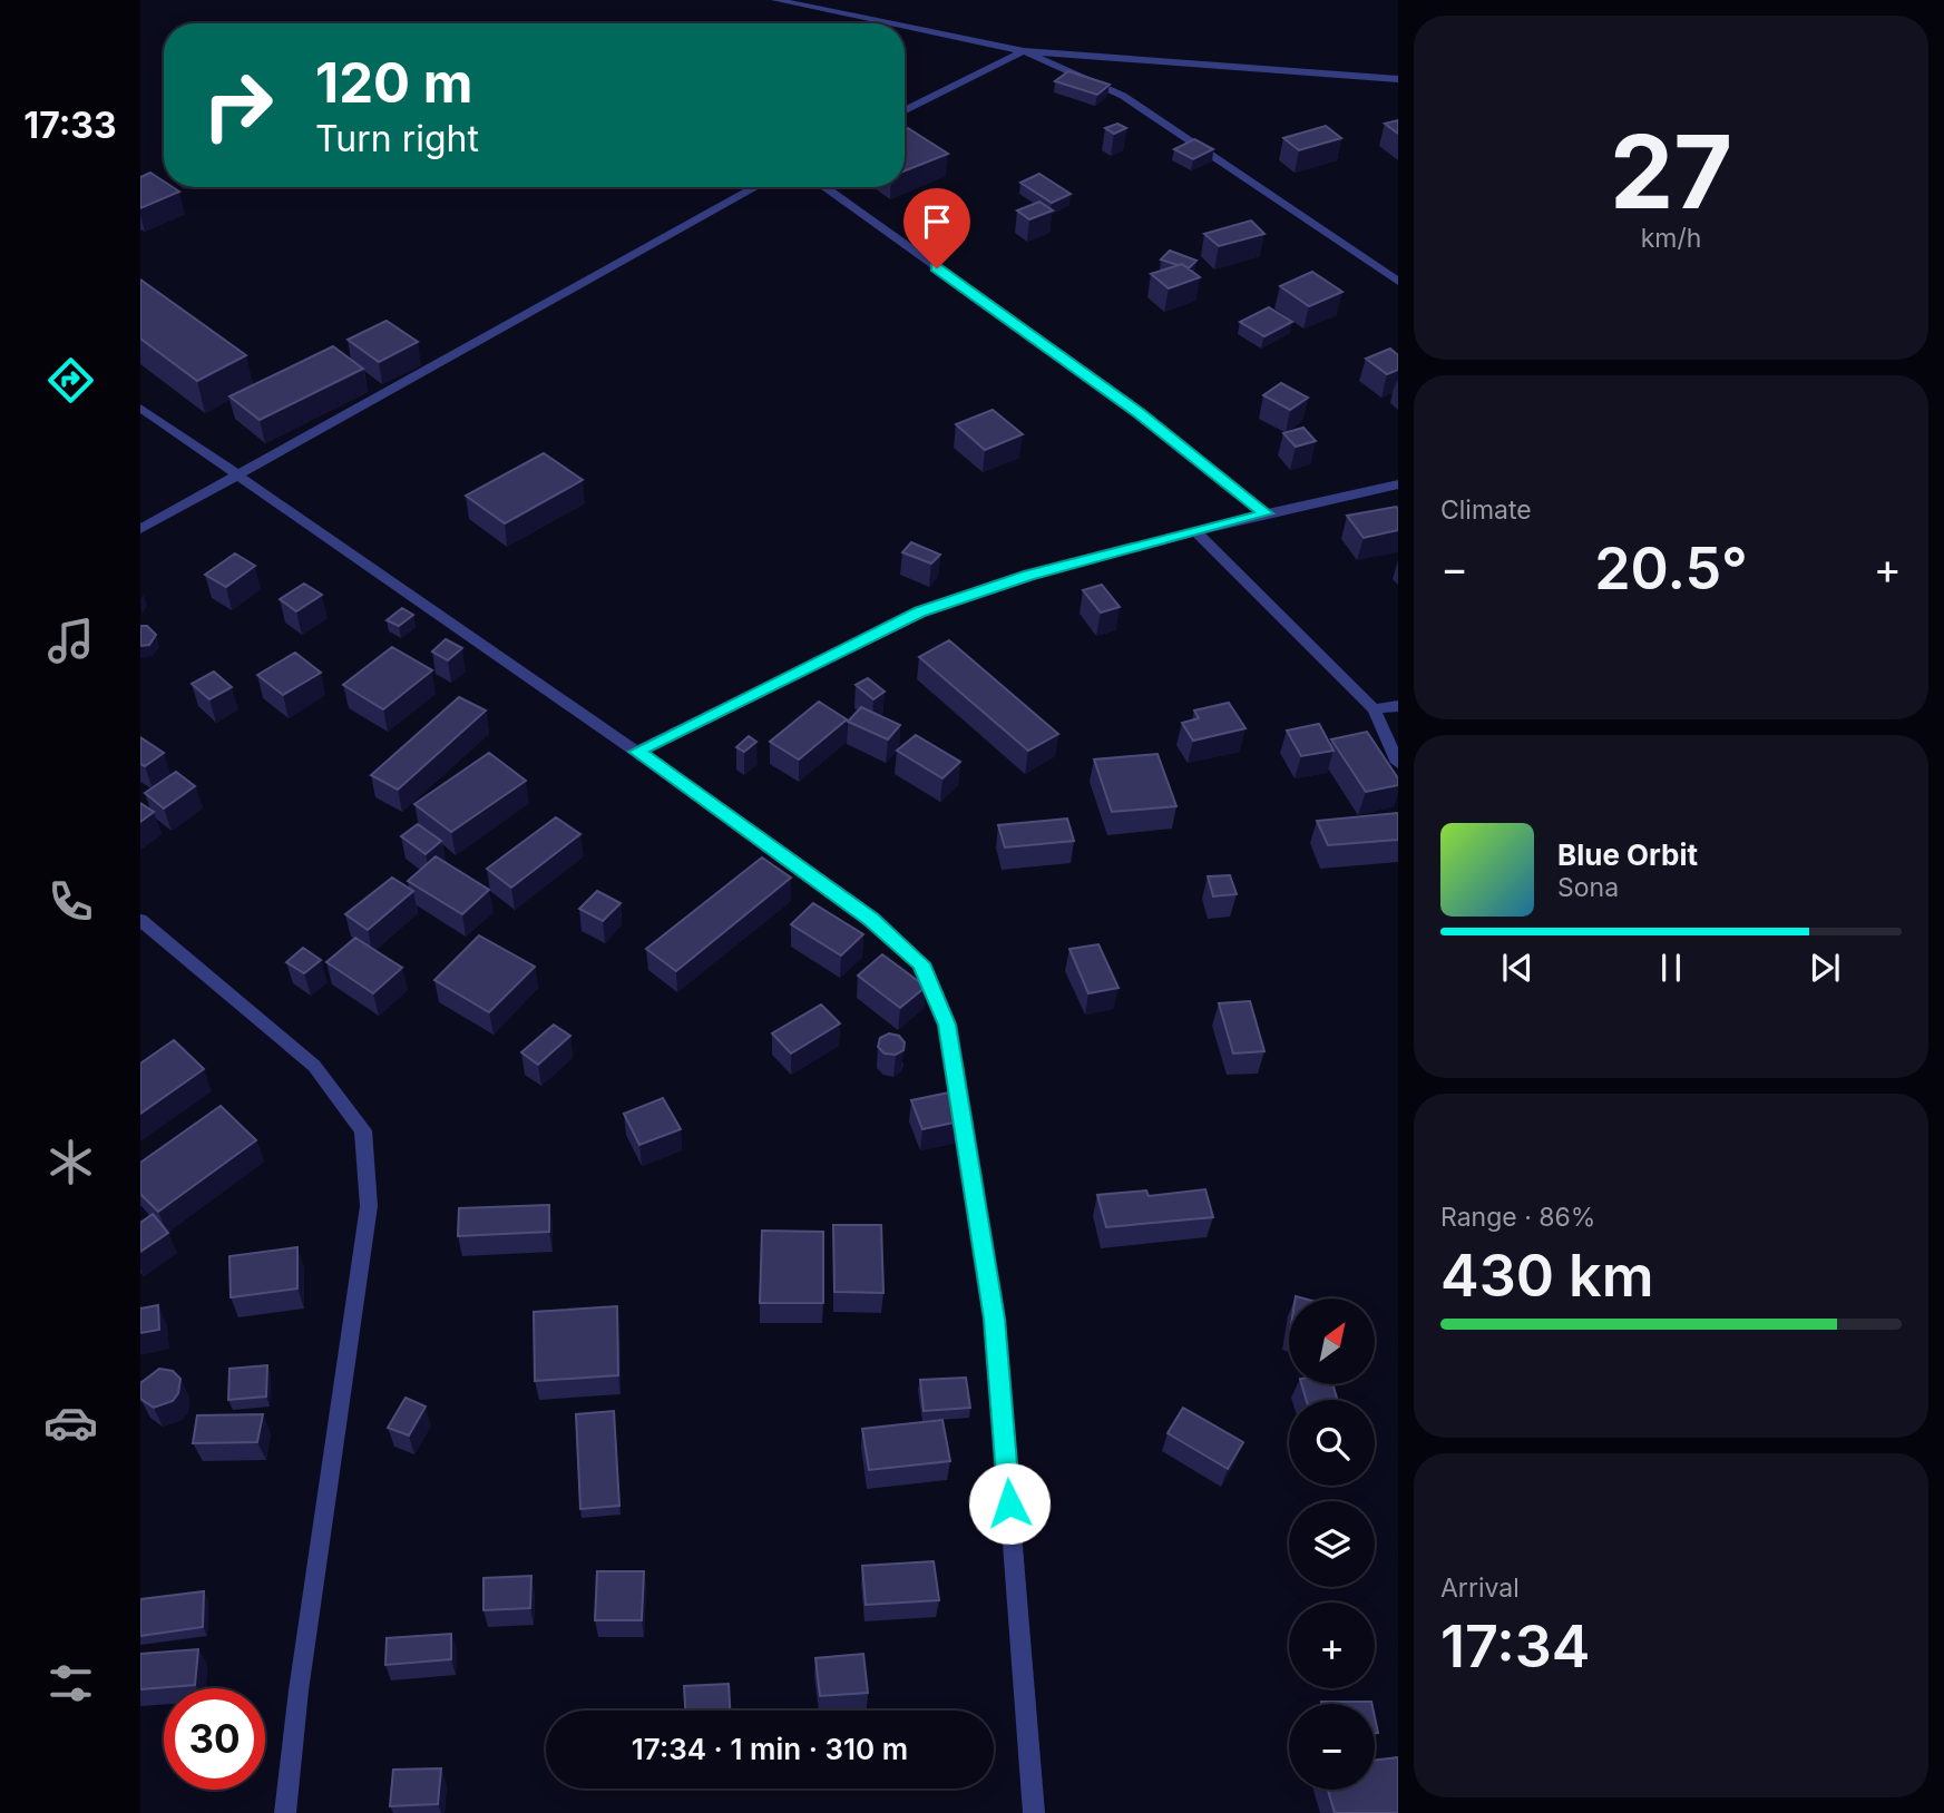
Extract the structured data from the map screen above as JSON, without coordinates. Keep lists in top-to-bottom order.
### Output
{
  "north": "top right",
  "page": {
    "tabs": "17:33",
    "tile": [
      ["27", "km/h"],
      "Climate",
      ["Range · 86%", "430 km"],
      ["Arrival", "17:34"]
    ],
    "turn": ["120 m", "Turn right"],
    "heat": ["−", "20.5°", "+"],
    "song": ["Blue Orbit", "Sona"],
    "map_buttons": ["+", "−"],
    "limit": "30",
    "trip": "17:34 · 1 min · 310 m"
  }
}
